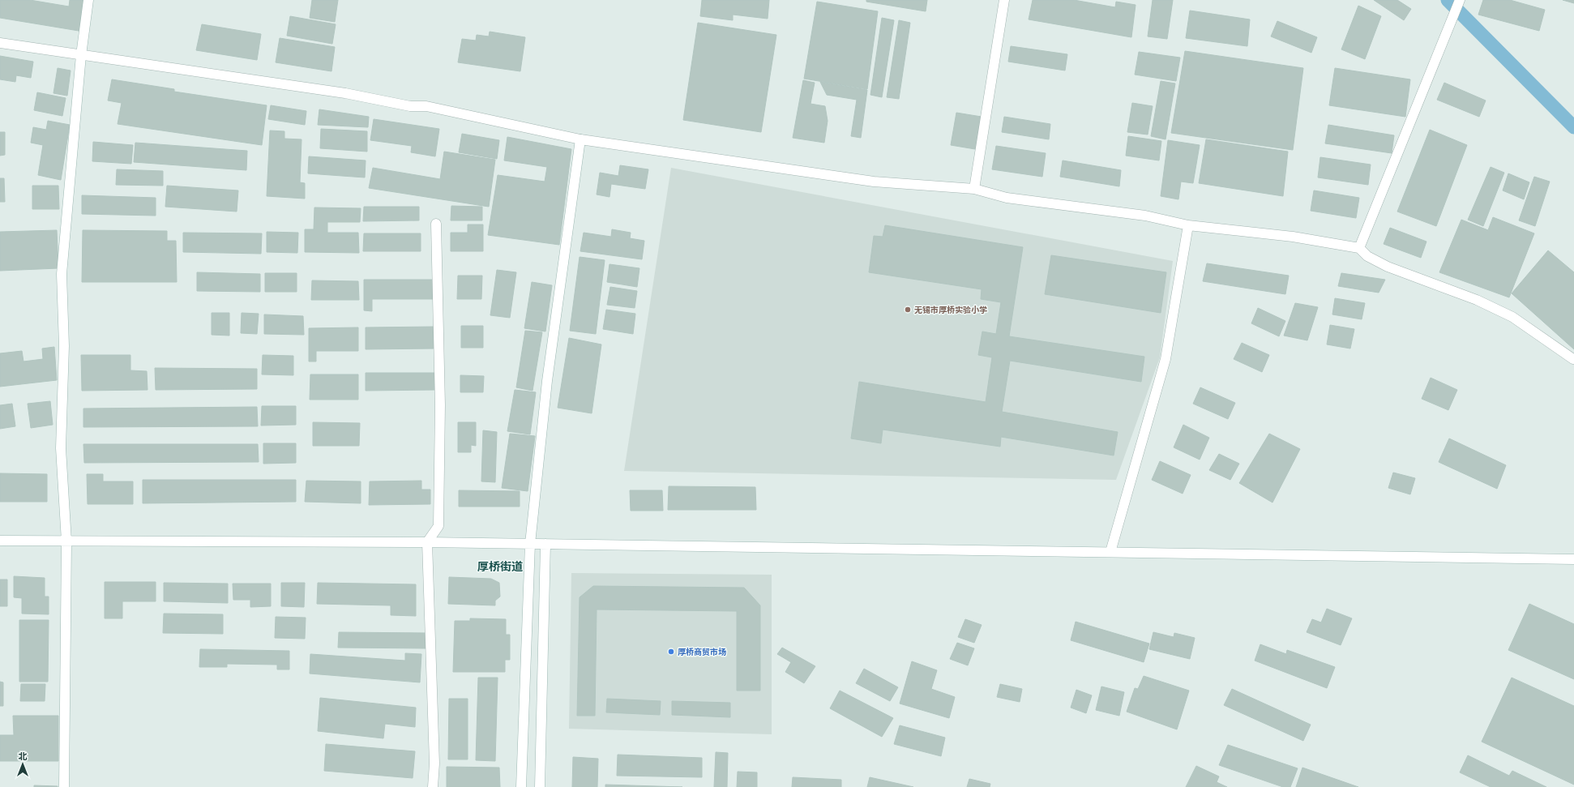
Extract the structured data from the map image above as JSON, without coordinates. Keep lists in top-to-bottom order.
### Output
{
  "districts": ["厚桥街道"],
  "places": ["无锡市厚桥实验小学", "厚桥商贸市场"],
  "north": "top"
}
